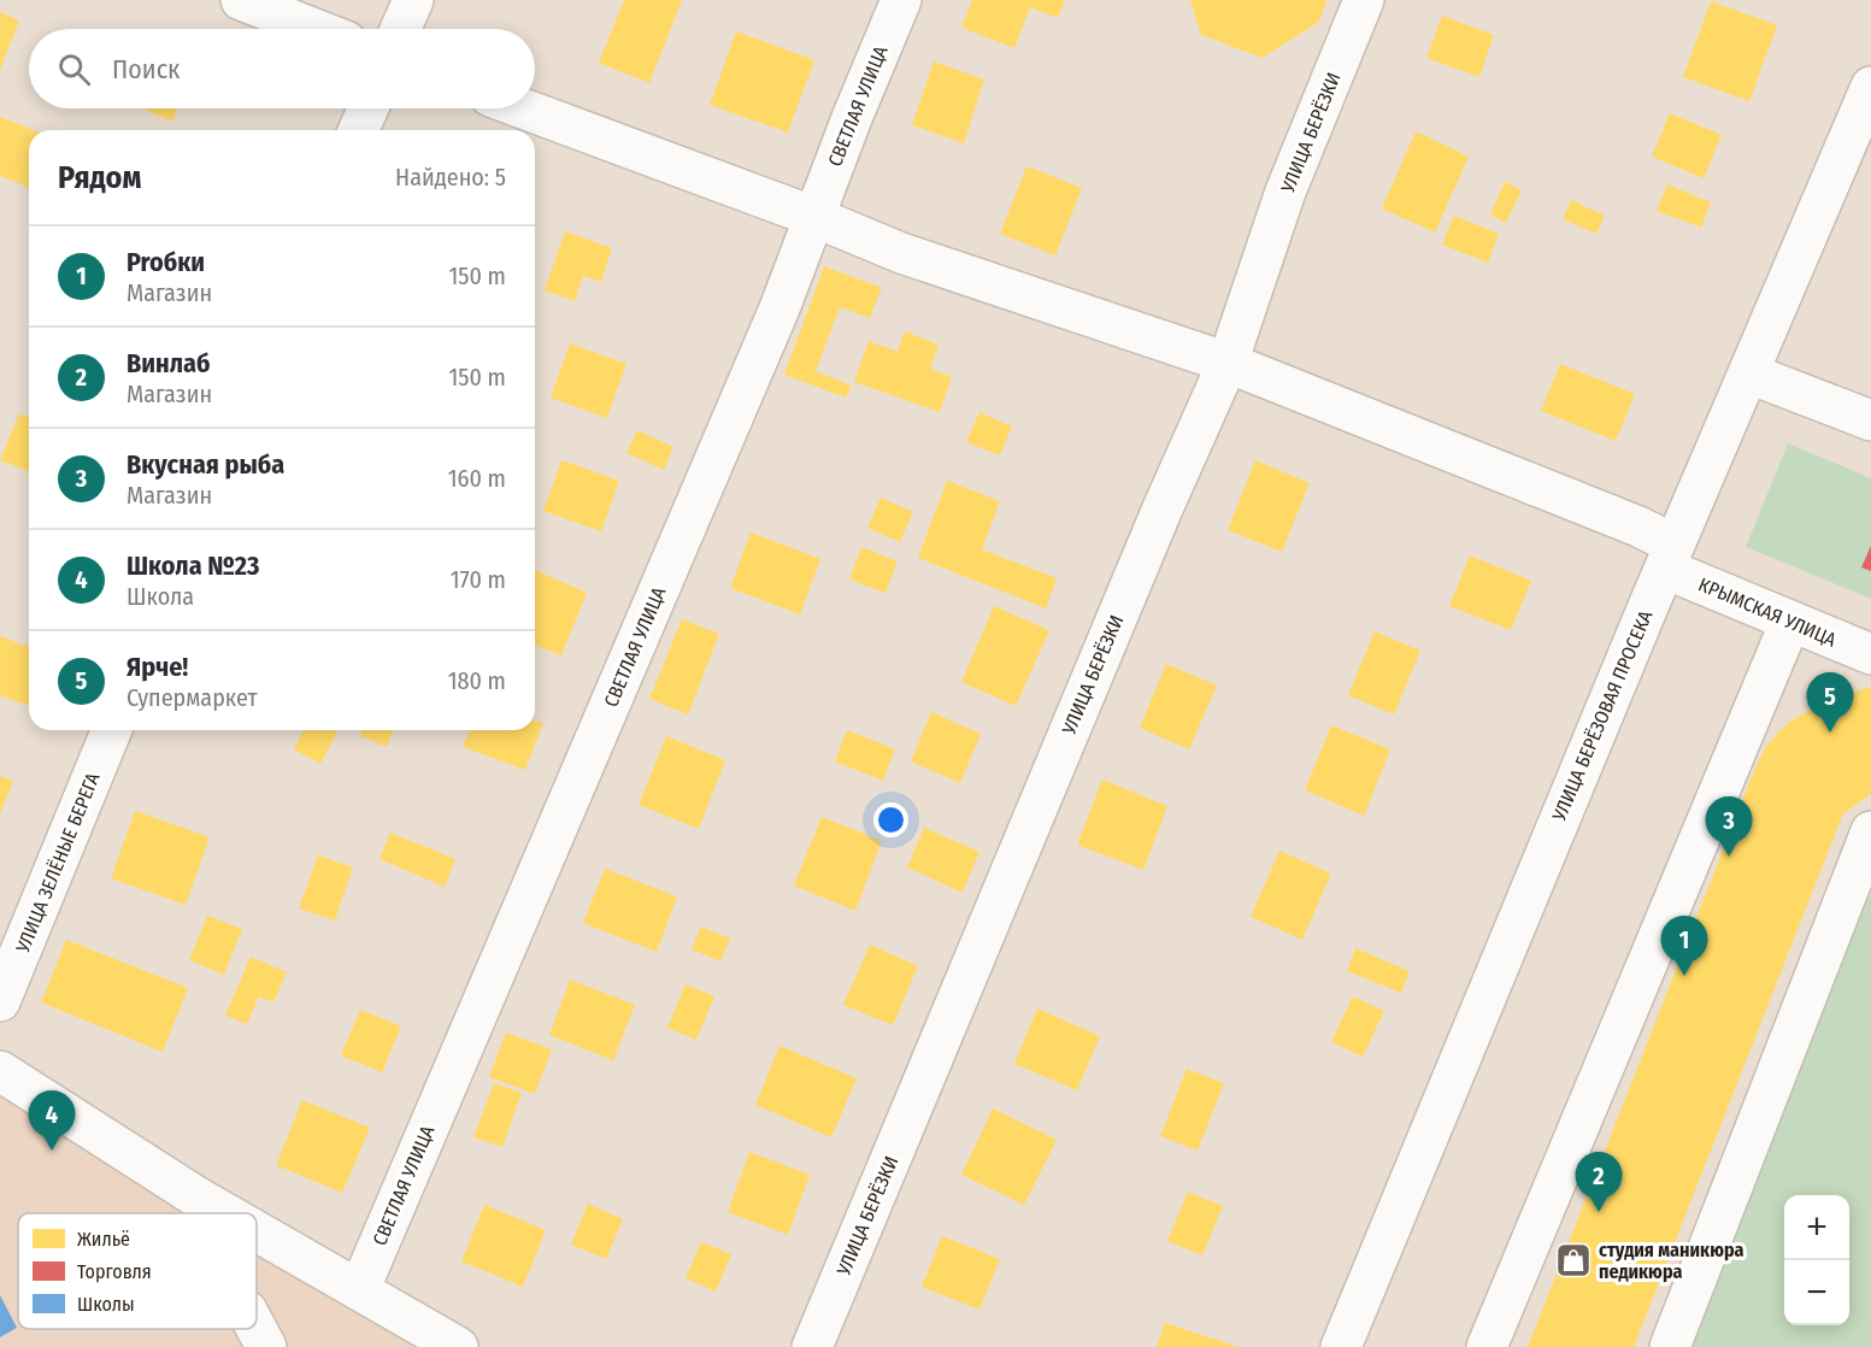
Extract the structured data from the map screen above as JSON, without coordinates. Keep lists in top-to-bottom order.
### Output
{
  "streets": {
    "street": [
      "СВЕТЛАЯ УЛИЦА",
      "УЛИЦА БЕРЁЗКИ",
      "КРЫМСКАЯ УЛИЦА",
      "УЛИЦА БЕРЁЗОВАЯ ПРОСЕКА",
      "УЛИЦА ЗЕЛЁНЫЕ БЕРЕГА"
    ]
  },
  "crossings": [
    ["СВЕТЛАЯ УЛИЦА", "КРЫМСКАЯ УЛИЦА"],
    ["УЛИЦА БЕРЁЗКИ", "КРЫМСКАЯ УЛИЦА"],
    ["КРЫМСКАЯ УЛИЦА", "УЛИЦА БЕРЁЗОВАЯ ПРОСЕКА"]
  ],
  "places": {
    "shop": ["студия маникюра педикюра"]
  },
  "legend": ["Жильё", "Торговля", "Школы"],
  "page": {
    "search": "Поиск",
    "heading": ["Рядом", "Найдено: 5"],
    "list": [
      {
        "mark": "1",
        "name": "Proбки",
        "note": "Магазин",
        "value": "150 m"
      },
      {
        "mark": "2",
        "name": "Винлаб",
        "note": "Магазин",
        "value": "150 m"
      },
      {
        "mark": "3",
        "name": "Вкусная рыба",
        "note": "Магазин",
        "value": "160 m"
      },
      {
        "mark": "4",
        "name": "Школа №23",
        "note": "Школа",
        "value": "170 m"
      },
      {
        "mark": "5",
        "name": "Ярче!",
        "note": "Супермаркет",
        "value": "180 m"
      }
    ],
    "pins": [
      "5",
      "3",
      "1",
      "4",
      "2"
    ],
    "map_buttons": ["+", "−"]
  }
}
